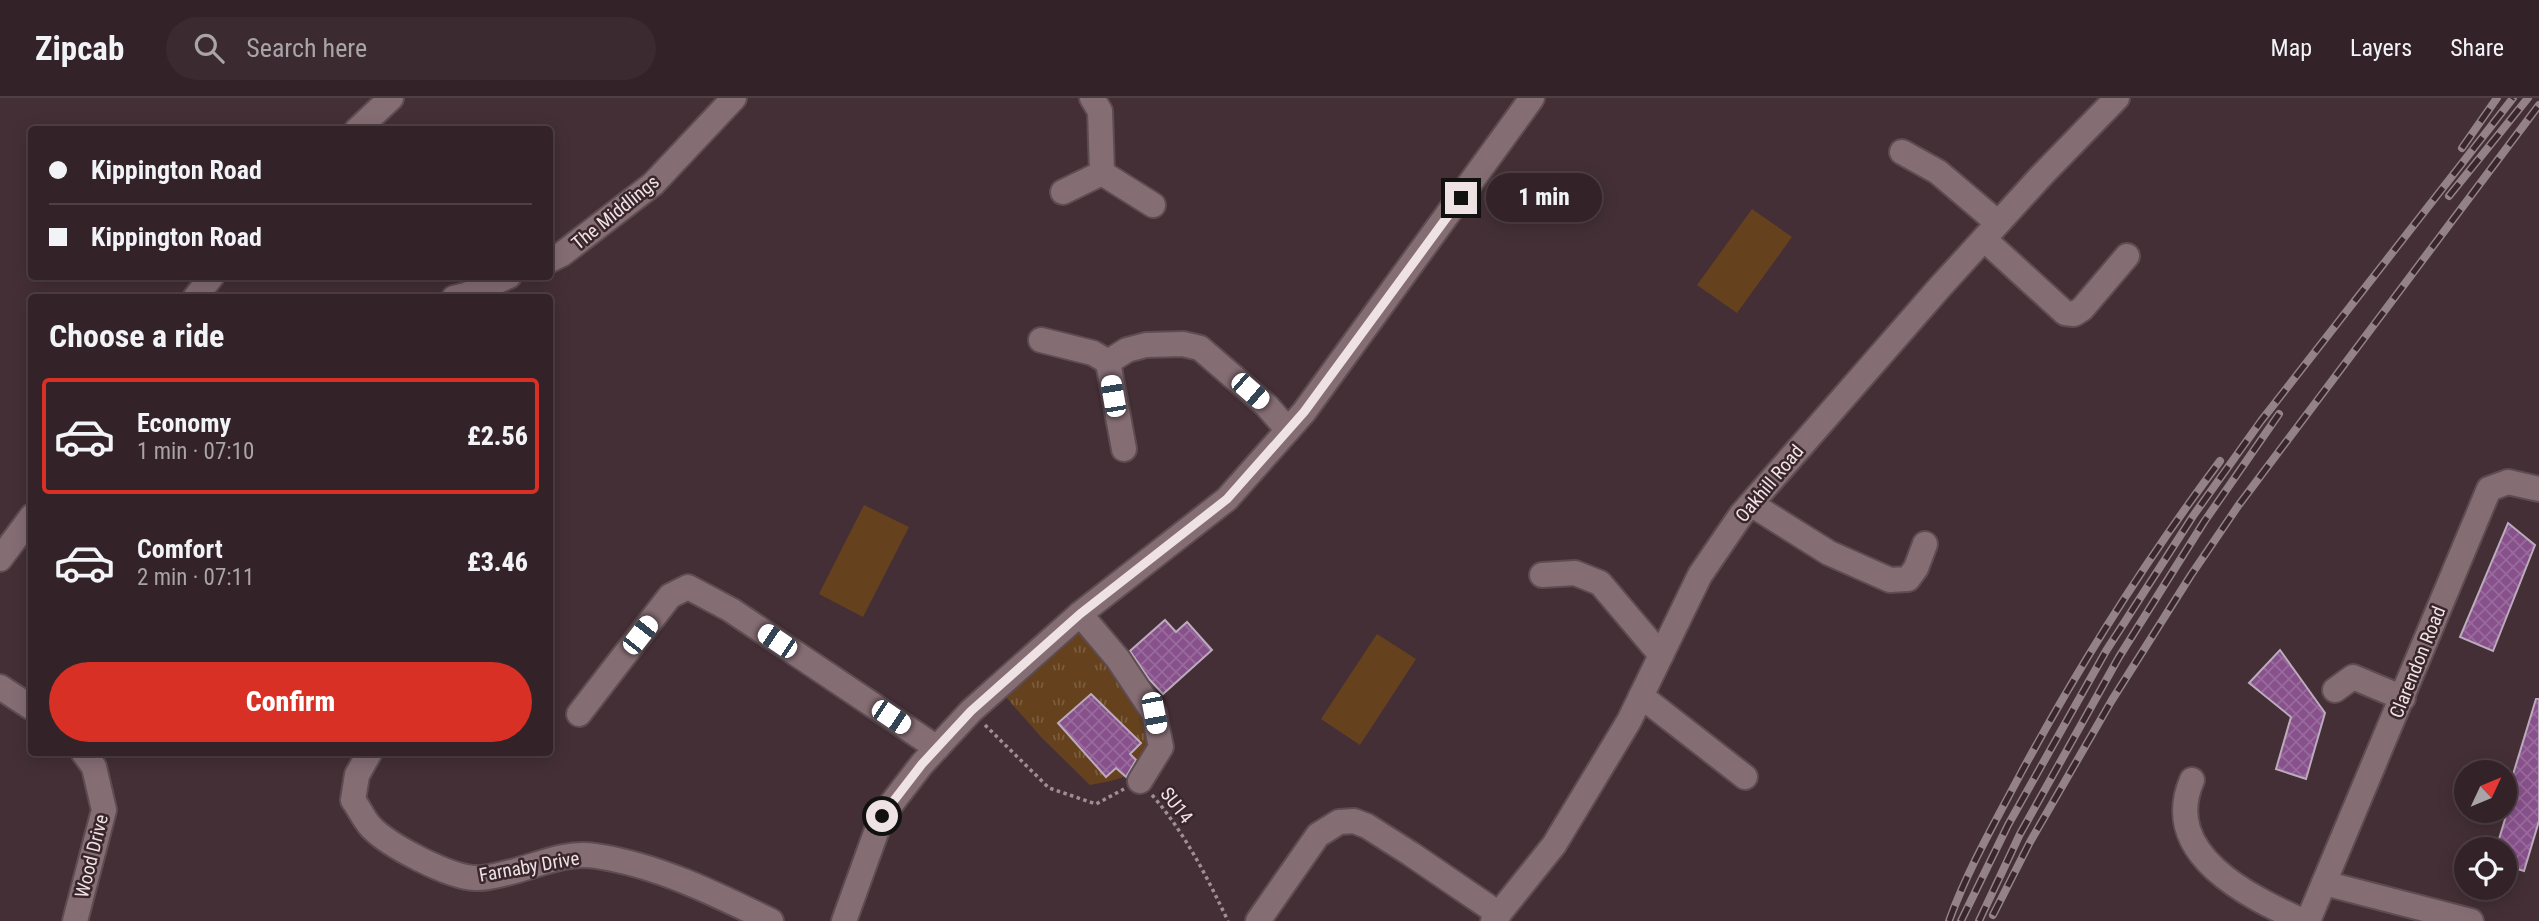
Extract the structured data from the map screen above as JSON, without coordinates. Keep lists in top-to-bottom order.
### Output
{
  "streets": {
    "street": [
      "The Middlings",
      "Oakhill Road",
      "Clarendon Road",
      "Wood Drive",
      "Farnaby Drive"
    ],
    "path": ["SU14"]
  },
  "north": "top right",
  "page": {
    "header": "Zipcab",
    "search": "Search here",
    "nav": ["Map", "Layers", "Share"],
    "banner": ["Kippington Road", "Kippington Road"],
    "bubble": "1 min",
    "heading": "Choose a ride",
    "list": [
      {
        "name": "Economy",
        "note": "1 min · 07:10",
        "value": "£2.56"
      },
      {
        "name": "Comfort",
        "note": "2 min · 07:11",
        "value": "£3.46"
      }
    ],
    "buttons": "Confirm"
  }
}
